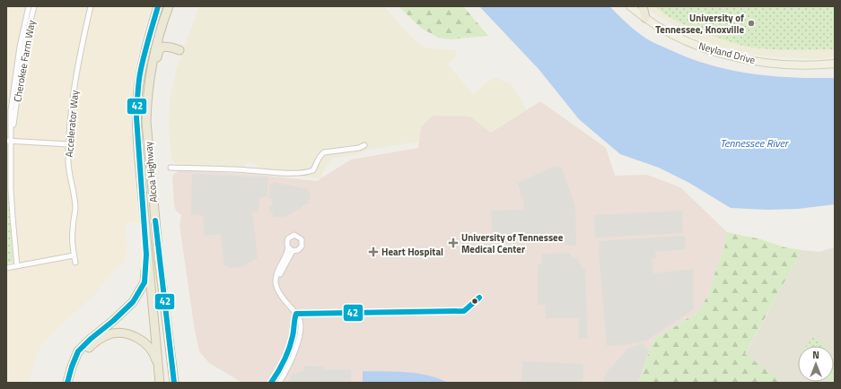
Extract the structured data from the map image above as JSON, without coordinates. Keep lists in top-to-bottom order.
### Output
{
  "streets": {
    "highway": ["Alcoa Highway"],
    "main road": ["Neyland Drive"],
    "street": ["Cherokee Farm Way", "Accelerator Way"]
  },
  "water": ["Tennessee River"],
  "places": {
    "other": ["University of Tennessee, Knoxville"],
    "health": ["University of Tennessee Medical Center", "Heart Hospital"]
  },
  "lines": ["transit line 42"],
  "north": "top"
}
